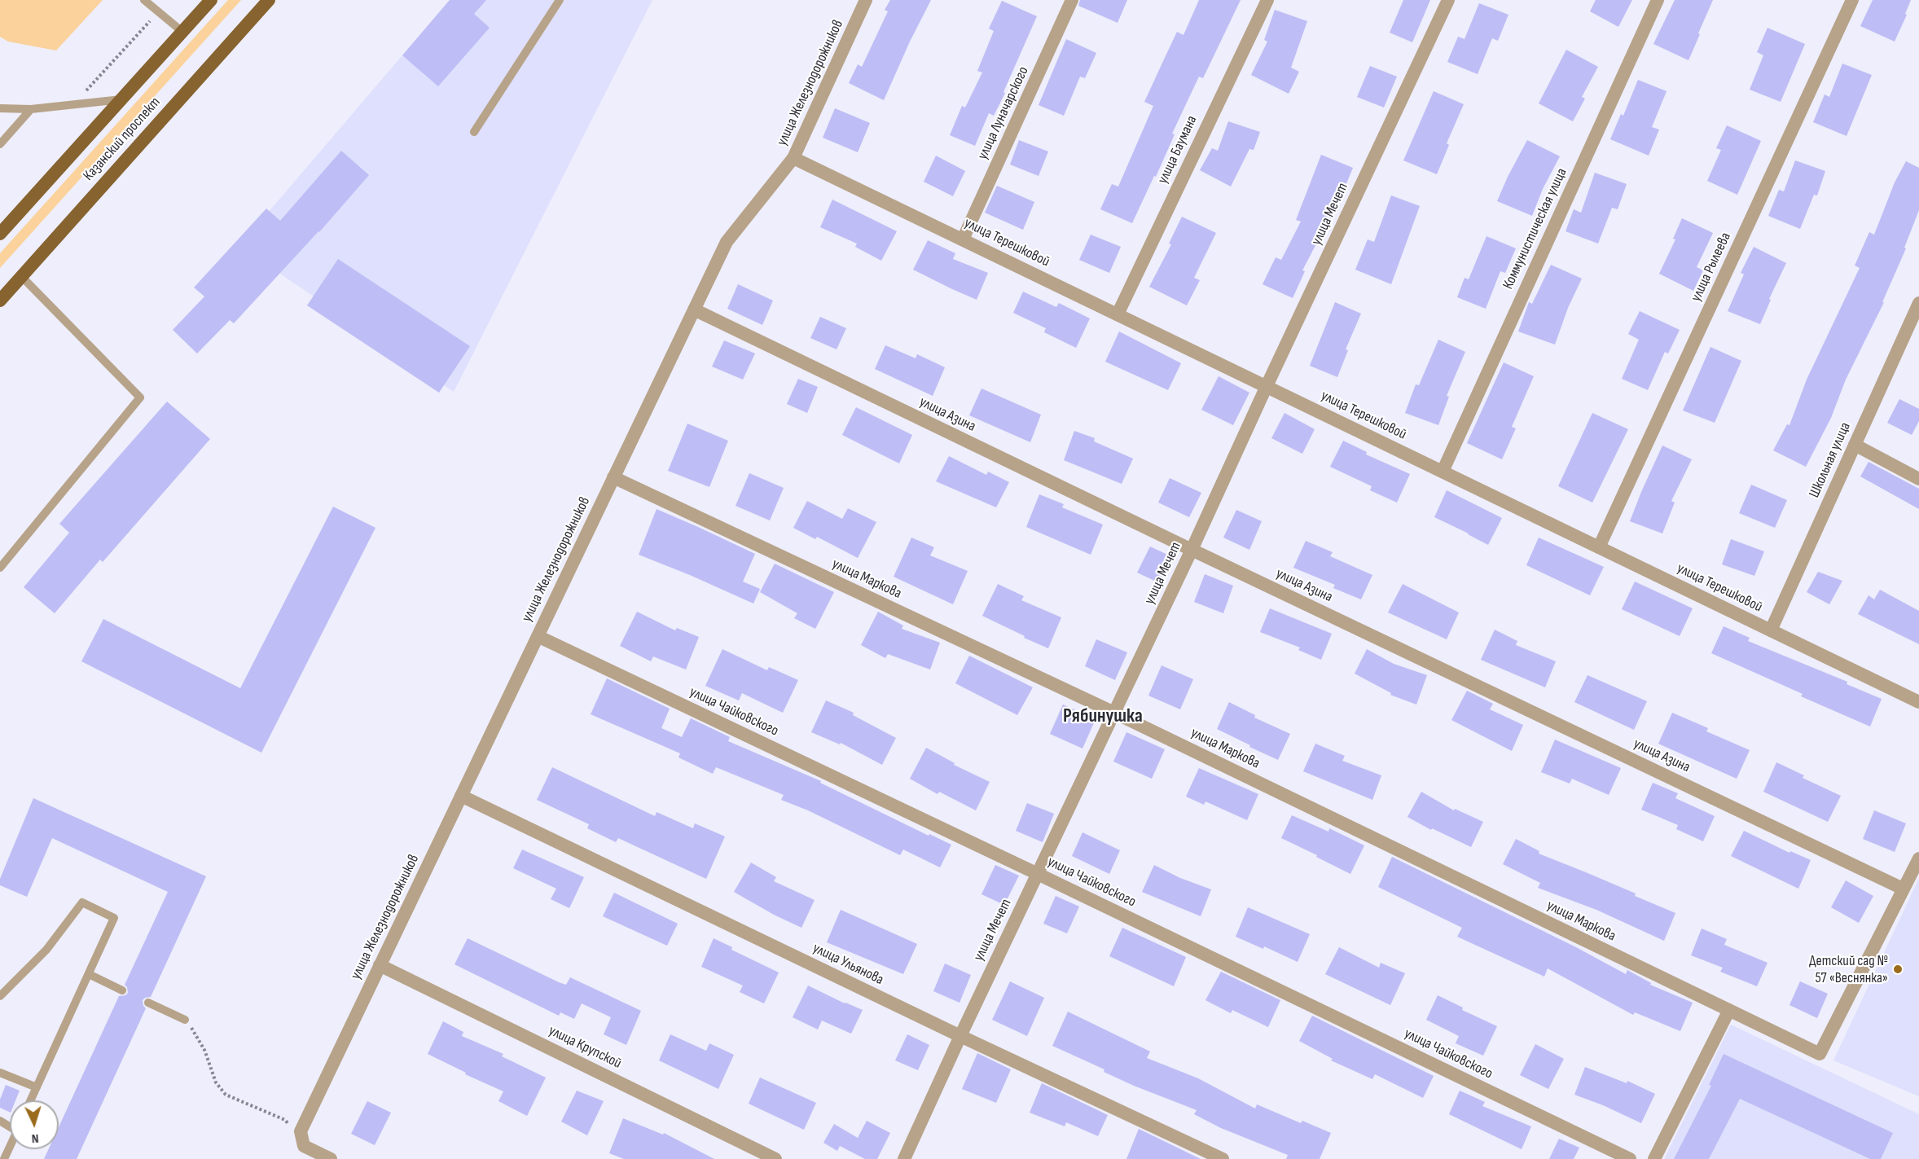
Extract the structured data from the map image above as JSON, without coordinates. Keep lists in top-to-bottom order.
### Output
{
  "streets": {
    "main road": ["Казанский проспект"],
    "street": [
      "улица Железнодорожников",
      "улица Луначарского",
      "улица Баумана",
      "улица Мечет",
      "Коммунистическая улица",
      "улица Терешковой",
      "улица Рылеева",
      "улица Азина",
      "Школьная улица",
      "улица Маркова",
      "улица Чайковского",
      "улица Ульянова",
      "улица Крупской"
    ]
  },
  "crossings": [
    ["улица Железнодорожников", "улица Терешковой"],
    ["улица Железнодорожников", "улица Азина"],
    ["улица Железнодорожников", "улица Маркова"],
    ["улица Железнодорожников", "улица Чайковского"],
    ["улица Железнодорожников", "улица Ульянова"],
    ["улица Железнодорожников", "улица Крупской"],
    ["улица Луначарского", "улица Терешковой"],
    ["улица Баумана", "улица Терешковой"],
    ["улица Мечет", "улица Терешковой"],
    ["улица Мечет", "улица Азина"],
    ["улица Мечет", "улица Маркова"],
    ["улица Мечет", "улица Чайковского"],
    ["улица Мечет", "улица Ульянова"],
    ["Коммунистическая улица", "улица Терешковой"],
    ["улица Терешковой", "улица Рылеева"],
    ["улица Терешковой", "Школьная улица"],
    ["улица Азина", "улица Маркова"]
  ],
  "districts": ["Рябинушка"],
  "places": ["Детский сад № 57 «Веснянка»"],
  "north": "bottom"
}
